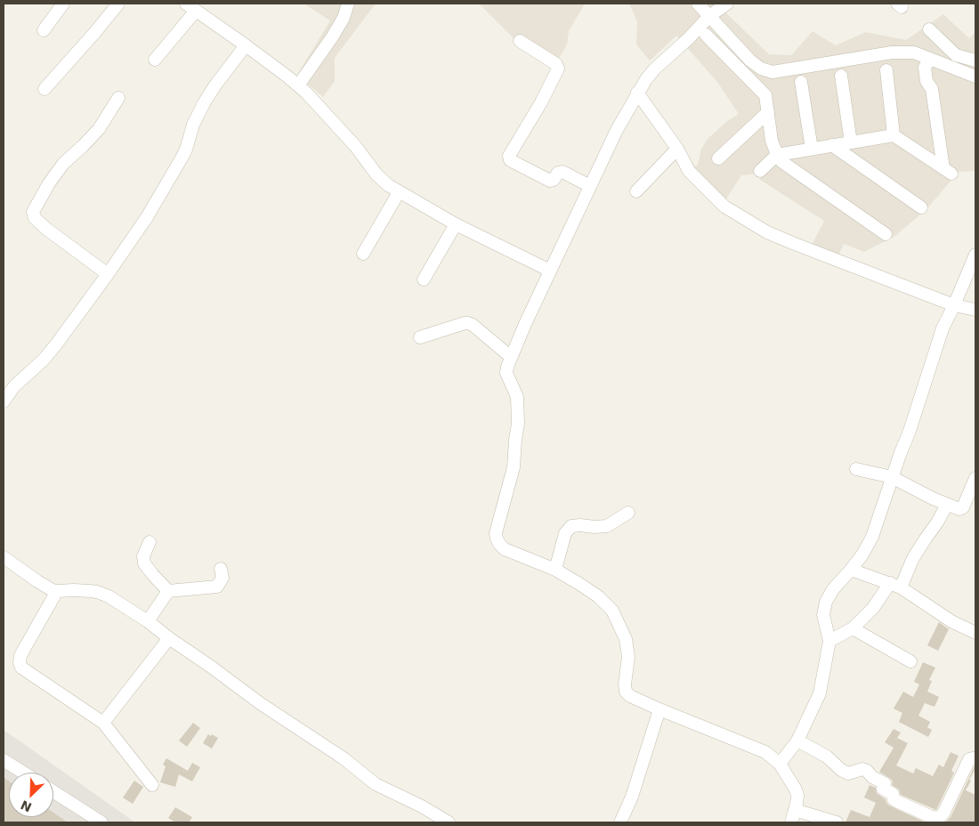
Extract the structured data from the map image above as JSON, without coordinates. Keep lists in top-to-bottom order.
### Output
{
  "north": "bottom left"
}
